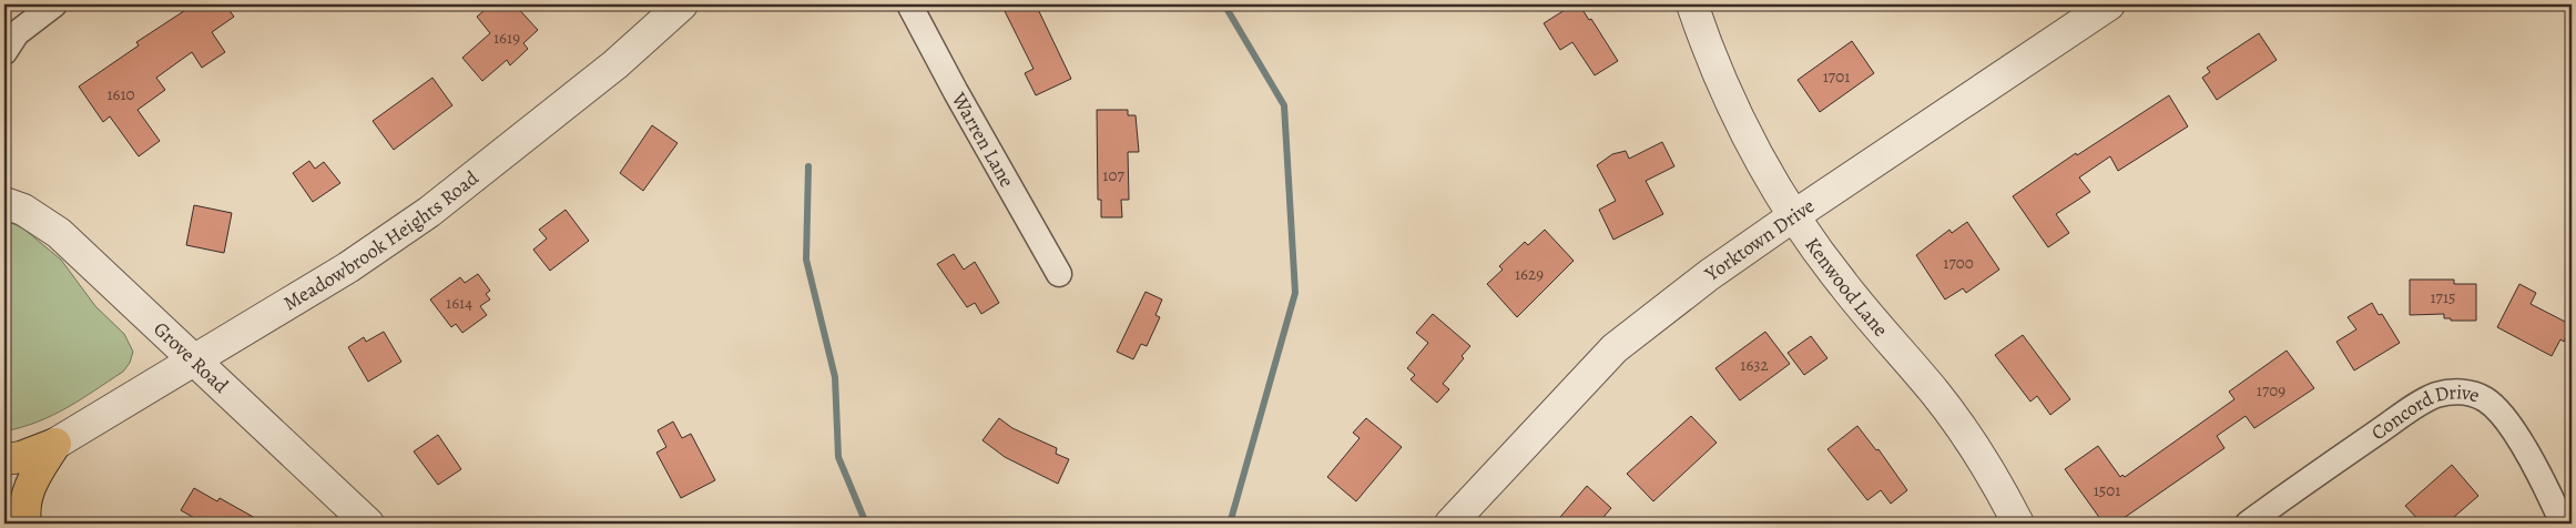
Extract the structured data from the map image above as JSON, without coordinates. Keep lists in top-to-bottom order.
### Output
{
  "streets": {
    "street": [
      "Warren Lane",
      "Meadowbrook Heights Road",
      "Yorktown Drive",
      "Kenwood Lane",
      "Grove Road",
      "Concord Drive"
    ]
  },
  "crossings": [
    ["Meadowbrook Heights Road", "Grove Road"],
    ["Yorktown Drive", "Kenwood Lane"]
  ],
  "house_numbers": [
    "1619",
    "1701",
    "1610",
    "107",
    "1700",
    "1629",
    "1715",
    "1614",
    "1632",
    "1709",
    "1501"
  ]
}
